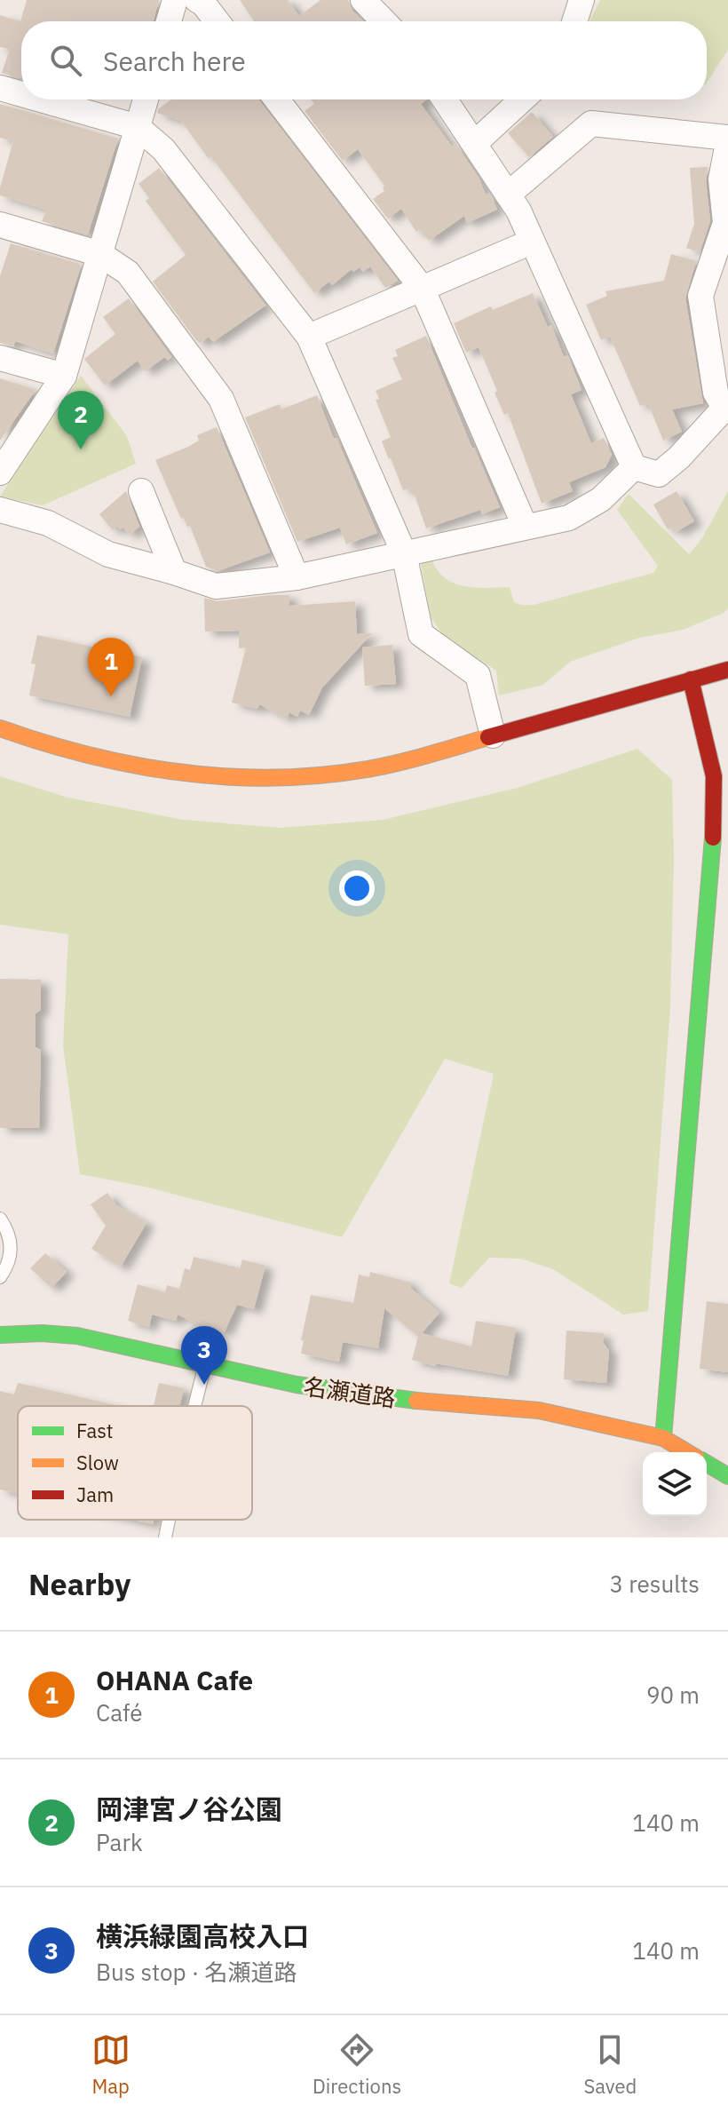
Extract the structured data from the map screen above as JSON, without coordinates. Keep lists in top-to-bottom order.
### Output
{
  "streets": {
    "street": ["名瀬道路"]
  },
  "legend": ["Fast", "Slow", "Jam"],
  "page": {
    "search": "Search here",
    "pins": ["2", "1", "3"],
    "heading": ["Nearby", "3 results"],
    "list": [
      {
        "mark": "1",
        "name": "OHANA Cafe",
        "note": "Café",
        "value": "90 m"
      },
      {
        "mark": "2",
        "name": "岡津宮ノ谷公園",
        "note": "Park",
        "value": "140 m"
      },
      {
        "mark": "3",
        "name": "横浜緑園高校入口",
        "note": "Bus stop · 名瀬道路",
        "value": "140 m"
      }
    ],
    "nav": ["Map", "Directions", "Saved"]
  }
}
